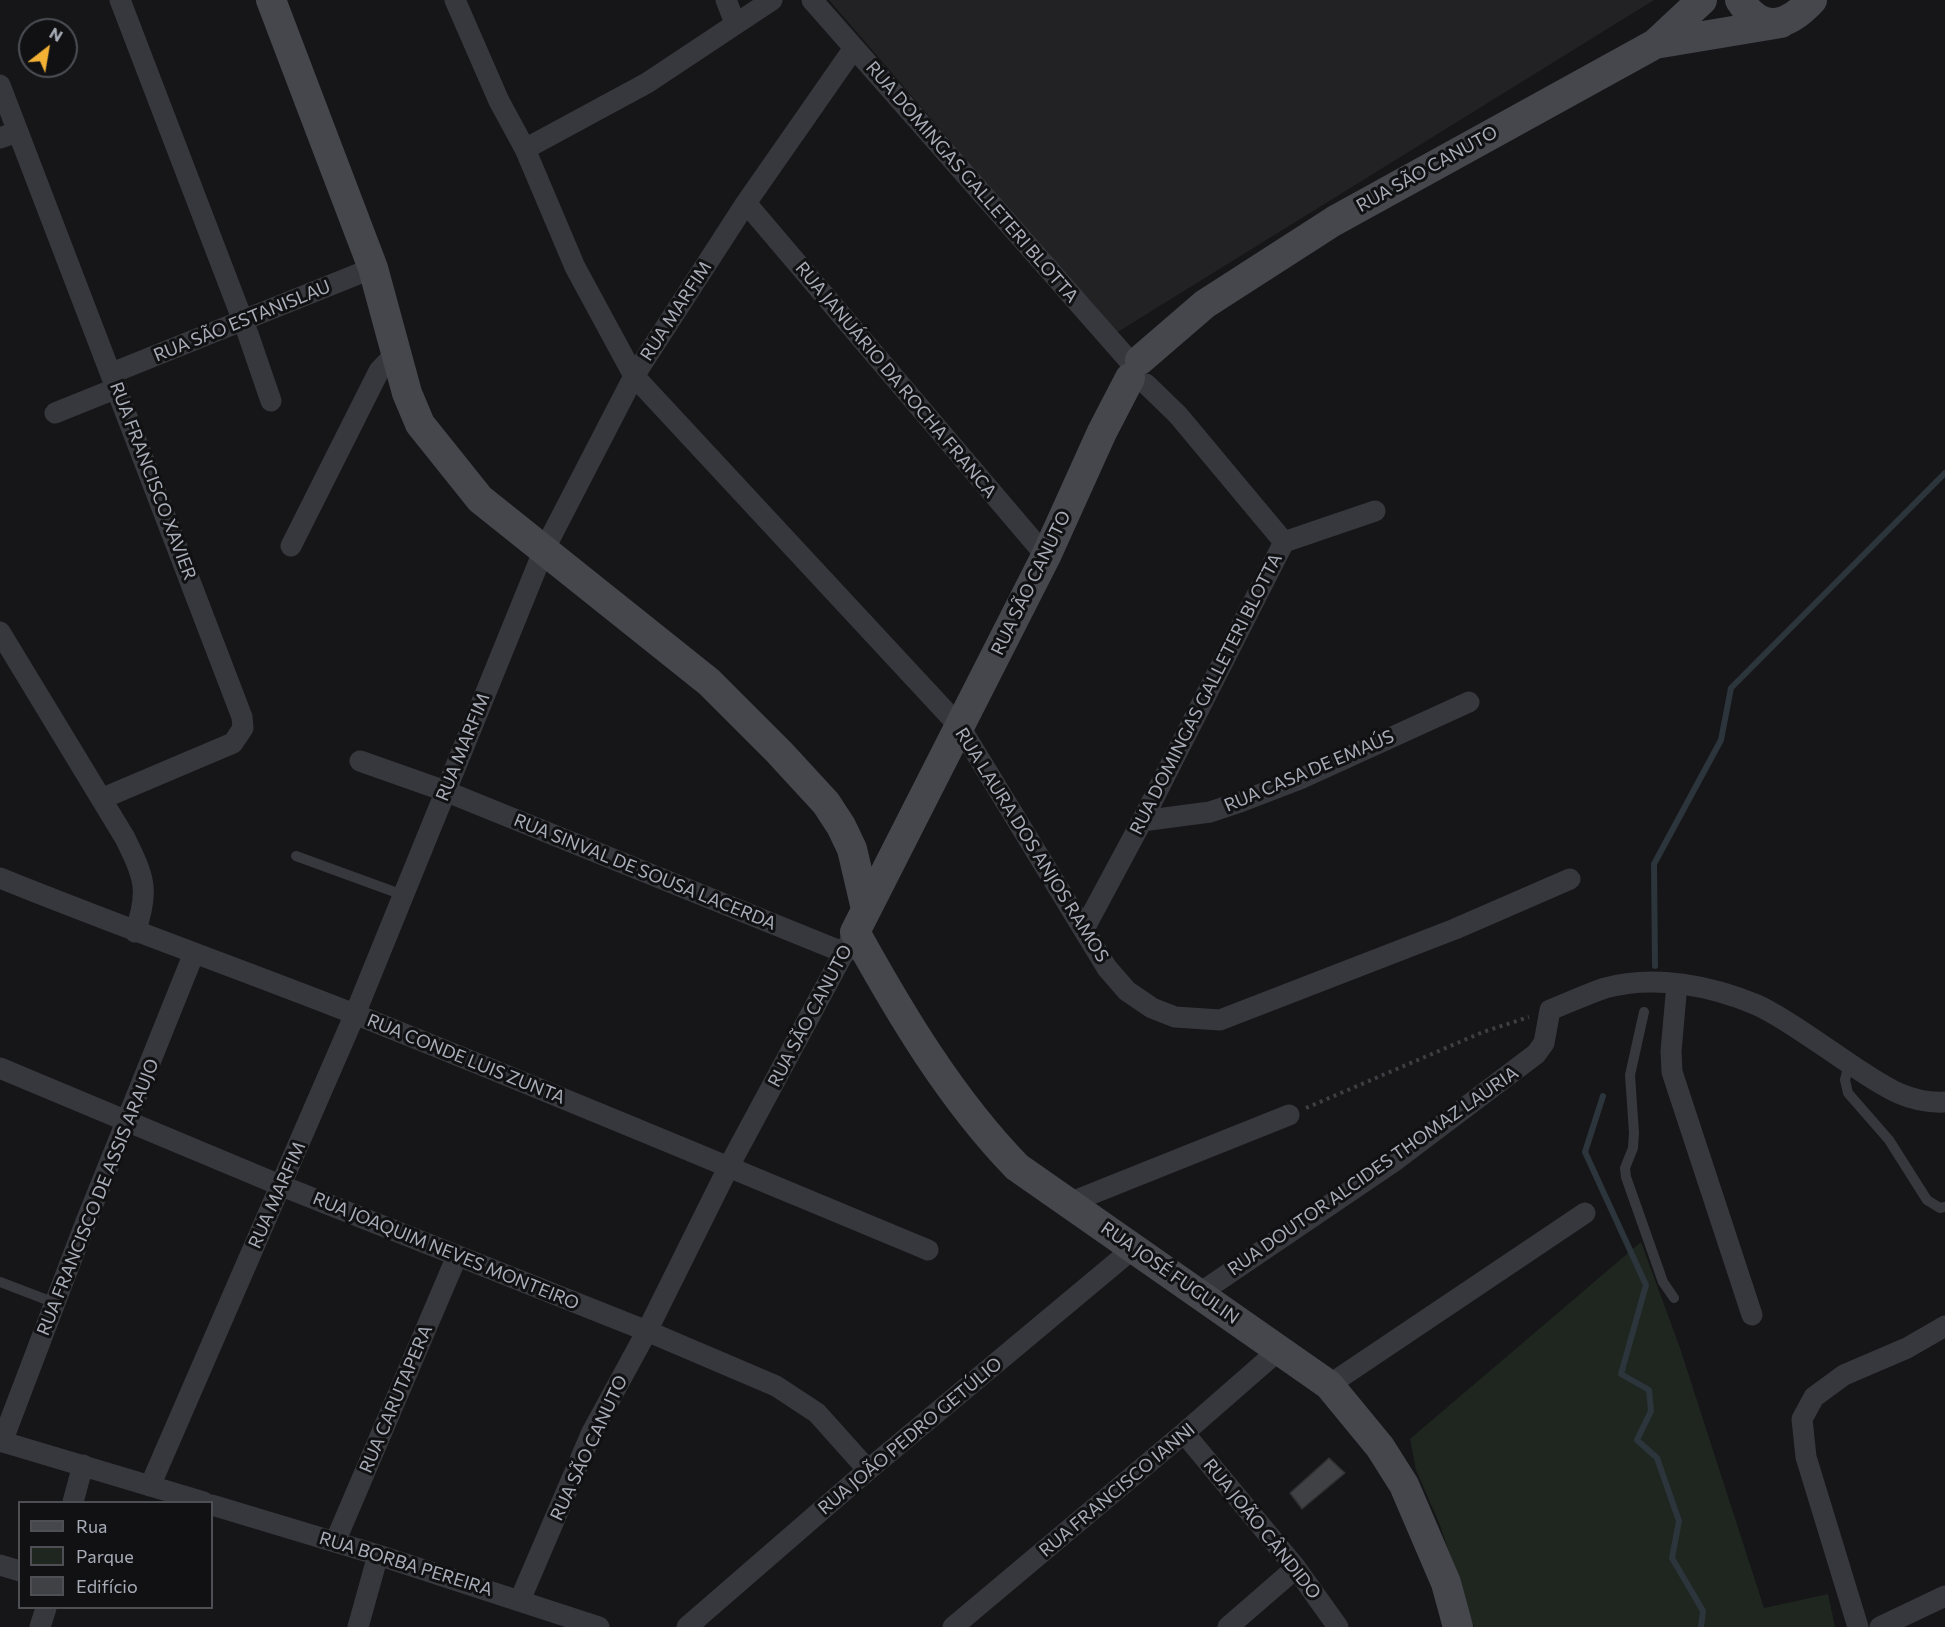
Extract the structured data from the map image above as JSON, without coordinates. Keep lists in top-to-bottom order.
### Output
{
  "streets": {
    "street": [
      "RUA SÃO CANUTO",
      "RUA DOMINGAS GALLETERI BLOTTA",
      "RUA MARFIM",
      "RUA SÃO ESTANISLAU",
      "RUA JANUÁRIO DA ROCHA FRANCA",
      "RUA FRANCISCO XAVIER",
      "RUA CASA DE EMAÚS",
      "RUA LAURA DOS ANJOS RAMOS",
      "RUA SINVAL DE SOUSA LACERDA",
      "RUA CONDE LUIS ZUNTA",
      "RUA DOUTOR ALCIDES THOMAZ LAURIA",
      "RUA FRANCISCO DE ASSIS ARAUJO",
      "RUA JOAQUIM NEVES MONTEIRO",
      "RUA JOSÉ FUGULIN",
      "RUA CARUTAPERA",
      "RUA JOÃO PEDRO GETÚLIO",
      "RUA FRANCISCO IANNI",
      "RUA JOÃO CÂNDIDO",
      "RUA BORBA PEREIRA"
    ]
  },
  "crossings": [
    ["RUA SÃO CANUTO", "RUA DOMINGAS GALLETERI BLOTTA"],
    ["RUA SÃO CANUTO", "RUA JANUÁRIO DA ROCHA FRANCA"],
    ["RUA SÃO CANUTO", "RUA LAURA DOS ANJOS RAMOS"],
    ["RUA SÃO CANUTO", "RUA SINVAL DE SOUSA LACERDA"],
    ["RUA SÃO CANUTO", "RUA CONDE LUIS ZUNTA"],
    ["RUA SÃO CANUTO", "RUA JOAQUIM NEVES MONTEIRO"],
    ["RUA SÃO CANUTO", "RUA JOSÉ FUGULIN"],
    ["RUA SÃO CANUTO", "RUA BORBA PEREIRA"],
    ["RUA DOMINGAS GALLETERI BLOTTA", "RUA MARFIM"],
    ["RUA DOMINGAS GALLETERI BLOTTA", "RUA CASA DE EMAÚS"],
    ["RUA DOMINGAS GALLETERI BLOTTA", "RUA LAURA DOS ANJOS RAMOS"],
    ["RUA MARFIM", "RUA JANUÁRIO DA ROCHA FRANCA"],
    ["RUA MARFIM", "RUA LAURA DOS ANJOS RAMOS"],
    ["RUA MARFIM", "RUA SINVAL DE SOUSA LACERDA"],
    ["RUA MARFIM", "RUA CONDE LUIS ZUNTA"],
    ["RUA MARFIM", "RUA JOAQUIM NEVES MONTEIRO"],
    ["RUA MARFIM", "RUA JOSÉ FUGULIN"],
    ["RUA SÃO ESTANISLAU", "RUA FRANCISCO XAVIER"],
    ["RUA SÃO ESTANISLAU", "RUA JOSÉ FUGULIN"],
    ["RUA SINVAL DE SOUSA LACERDA", "RUA JOSÉ FUGULIN"],
    ["RUA CONDE LUIS ZUNTA", "RUA FRANCISCO DE ASSIS ARAUJO"],
    ["RUA DOUTOR ALCIDES THOMAZ LAURIA", "RUA JOSÉ FUGULIN"],
    ["RUA FRANCISCO DE ASSIS ARAUJO", "RUA JOAQUIM NEVES MONTEIRO"],
    ["RUA JOAQUIM NEVES MONTEIRO", "RUA CARUTAPERA"],
    ["RUA JOAQUIM NEVES MONTEIRO", "RUA JOÃO PEDRO GETÚLIO"],
    ["RUA JOSÉ FUGULIN", "RUA JOÃO PEDRO GETÚLIO"],
    ["RUA JOSÉ FUGULIN", "RUA FRANCISCO IANNI"],
    ["RUA CARUTAPERA", "RUA BORBA PEREIRA"],
    ["RUA FRANCISCO IANNI", "RUA JOÃO CÂNDIDO"]
  ],
  "legend": ["Rua", "Parque", "Edifício"],
  "north": "top right"
}
